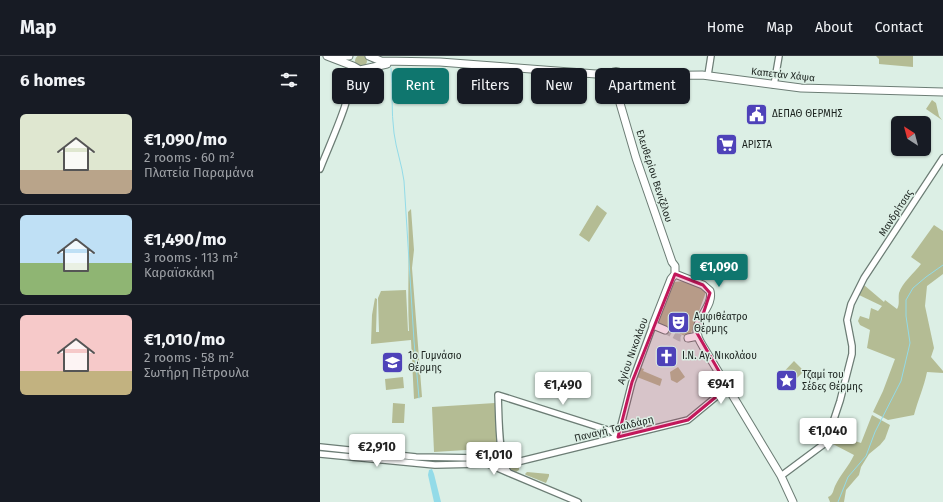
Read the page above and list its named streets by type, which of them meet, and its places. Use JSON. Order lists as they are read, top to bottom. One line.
{"streets":{"main road":["Καπετάν Χάψα","Ελευθερίου Βενιζέλου","Αγίου Νικολάου"],"street":["Μανδρίτσας","Παναγή Τσαλδάρη"]},"crossings":[["Ελευθερίου Βενιζέλου","Αγίου Νικολάου"],["Αγίου Νικολάου","Παναγή Τσαλδάρη"]],"places":{"public building":["ΔΕΠΑΘ ΘΕΡΜΗΣ"],"supermarket":["ΑΡΙΣΤΑ"],"theatre":["Αμφιθέατρο Θέρμης"],"church":["Ι.Ν. Αγ. Νικολάου"],"school or university":["1ο Γυμνάσιο Θέρμης"],"place":["Τζαμί του Σέδες Θέρμης"]},"north":"top left","page":{"header":"Map","nav":["Home","Map","About","Contact"],"heading":"6 homes","chip":["Buy","Rent","Filters","New","Apartment"],"list":[{"name":"€1,090/mo","note":"2 rooms · 60 m² · Πλατεία Παραμάνα"},{"name":"€1,490/mo","note":"3 rooms · 113 m² · Καραϊσκάκη"},{"name":"€1,010/mo","note":"2 rooms · 58 m² · Σωτήρη Πέτρουλα"}],"price":["€1,090","€941","€1,490","€1,040","€2,910","€1,010"]}}
